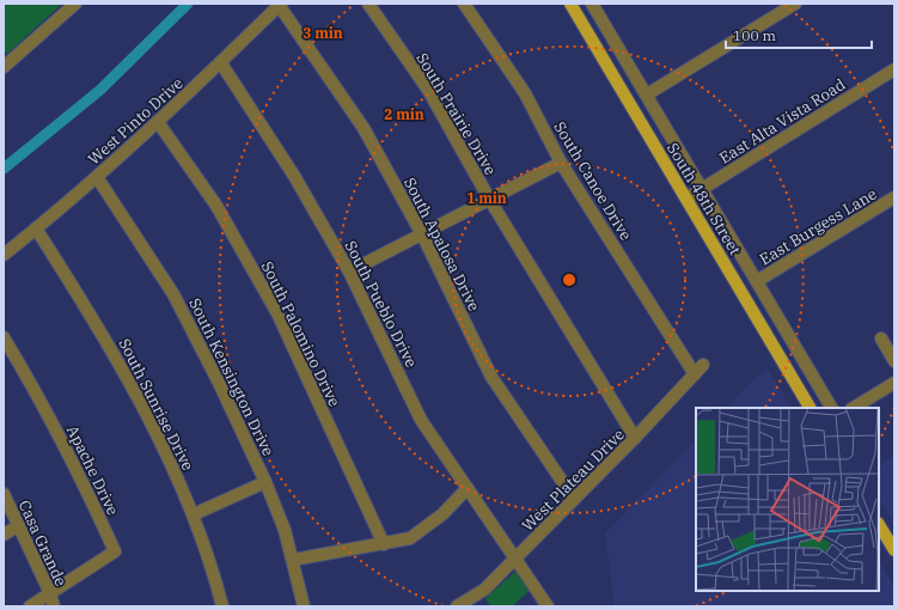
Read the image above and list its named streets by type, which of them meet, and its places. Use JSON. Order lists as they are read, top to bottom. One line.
{"streets":{"main road":["South 48th Street"],"street":["South Prairie Drive","West Pinto Drive","East Alta Vista Road","South Canoe Drive","East Burgess Lane","South Apalosa Drive","South Pueblo Drive","South Palomino Drive","South Kensington Drive","South Sunrise Drive","Apache Drive","West Plateau Drive","Casa Grande"]},"crossings":[["South Prairie Drive","West Plateau Drive"],["West Pinto Drive","South Apalosa Drive"],["West Pinto Drive","South Pueblo Drive"],["West Pinto Drive","South Palomino Drive"],["West Pinto Drive","South Kensington Drive"],["West Pinto Drive","South Sunrise Drive"],["East Alta Vista Road","South 48th Street"],["South Canoe Drive","West Plateau Drive"],["South 48th Street","East Burgess Lane"],["South Apalosa Drive","West Plateau Drive"],["South Pueblo Drive","West Plateau Drive"],["Apache Drive","Casa Grande"]],"scale_bar":"100 m","rings":["3 min","2 min","1 min"]}
